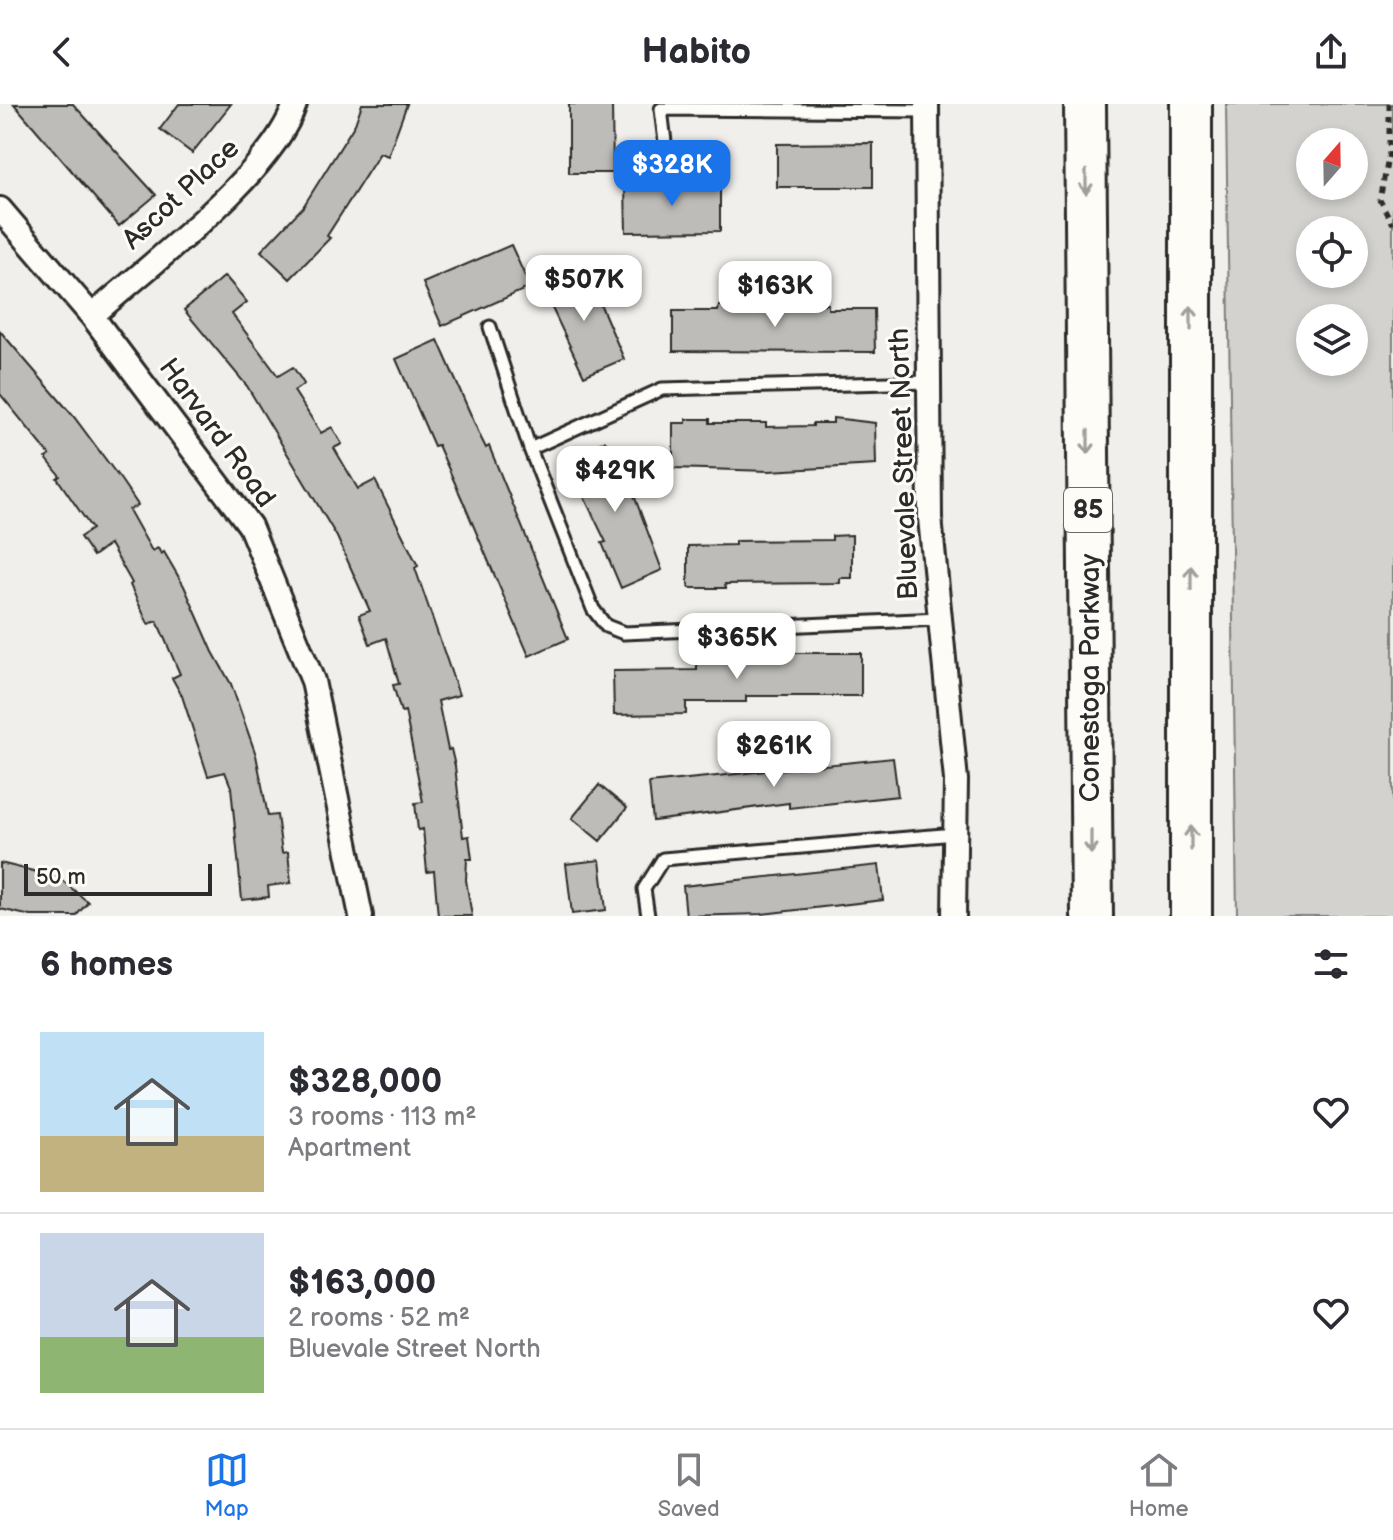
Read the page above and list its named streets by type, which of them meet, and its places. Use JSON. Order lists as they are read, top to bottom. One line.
{"streets":{"highway":["85","Conestoga Parkway"],"street":["Ascot Place","Harvard Road","Bluevale Street North"]},"crossings":[["Ascot Place","Harvard Road"]],"scale_bar":"50 m","north":"top","page":{"header":"Habito","price":["$328K","$507K","$163K","$429K","$365K","$261K"],"scale":"50 m","heading":"6 homes","list":[{"name":"$328,000","note":"3 rooms · 113 m² · Apartment"},{"name":"$163,000","note":"2 rooms · 52 m² · Bluevale Street North"}],"tabs":["Map","Saved","Home"]}}
